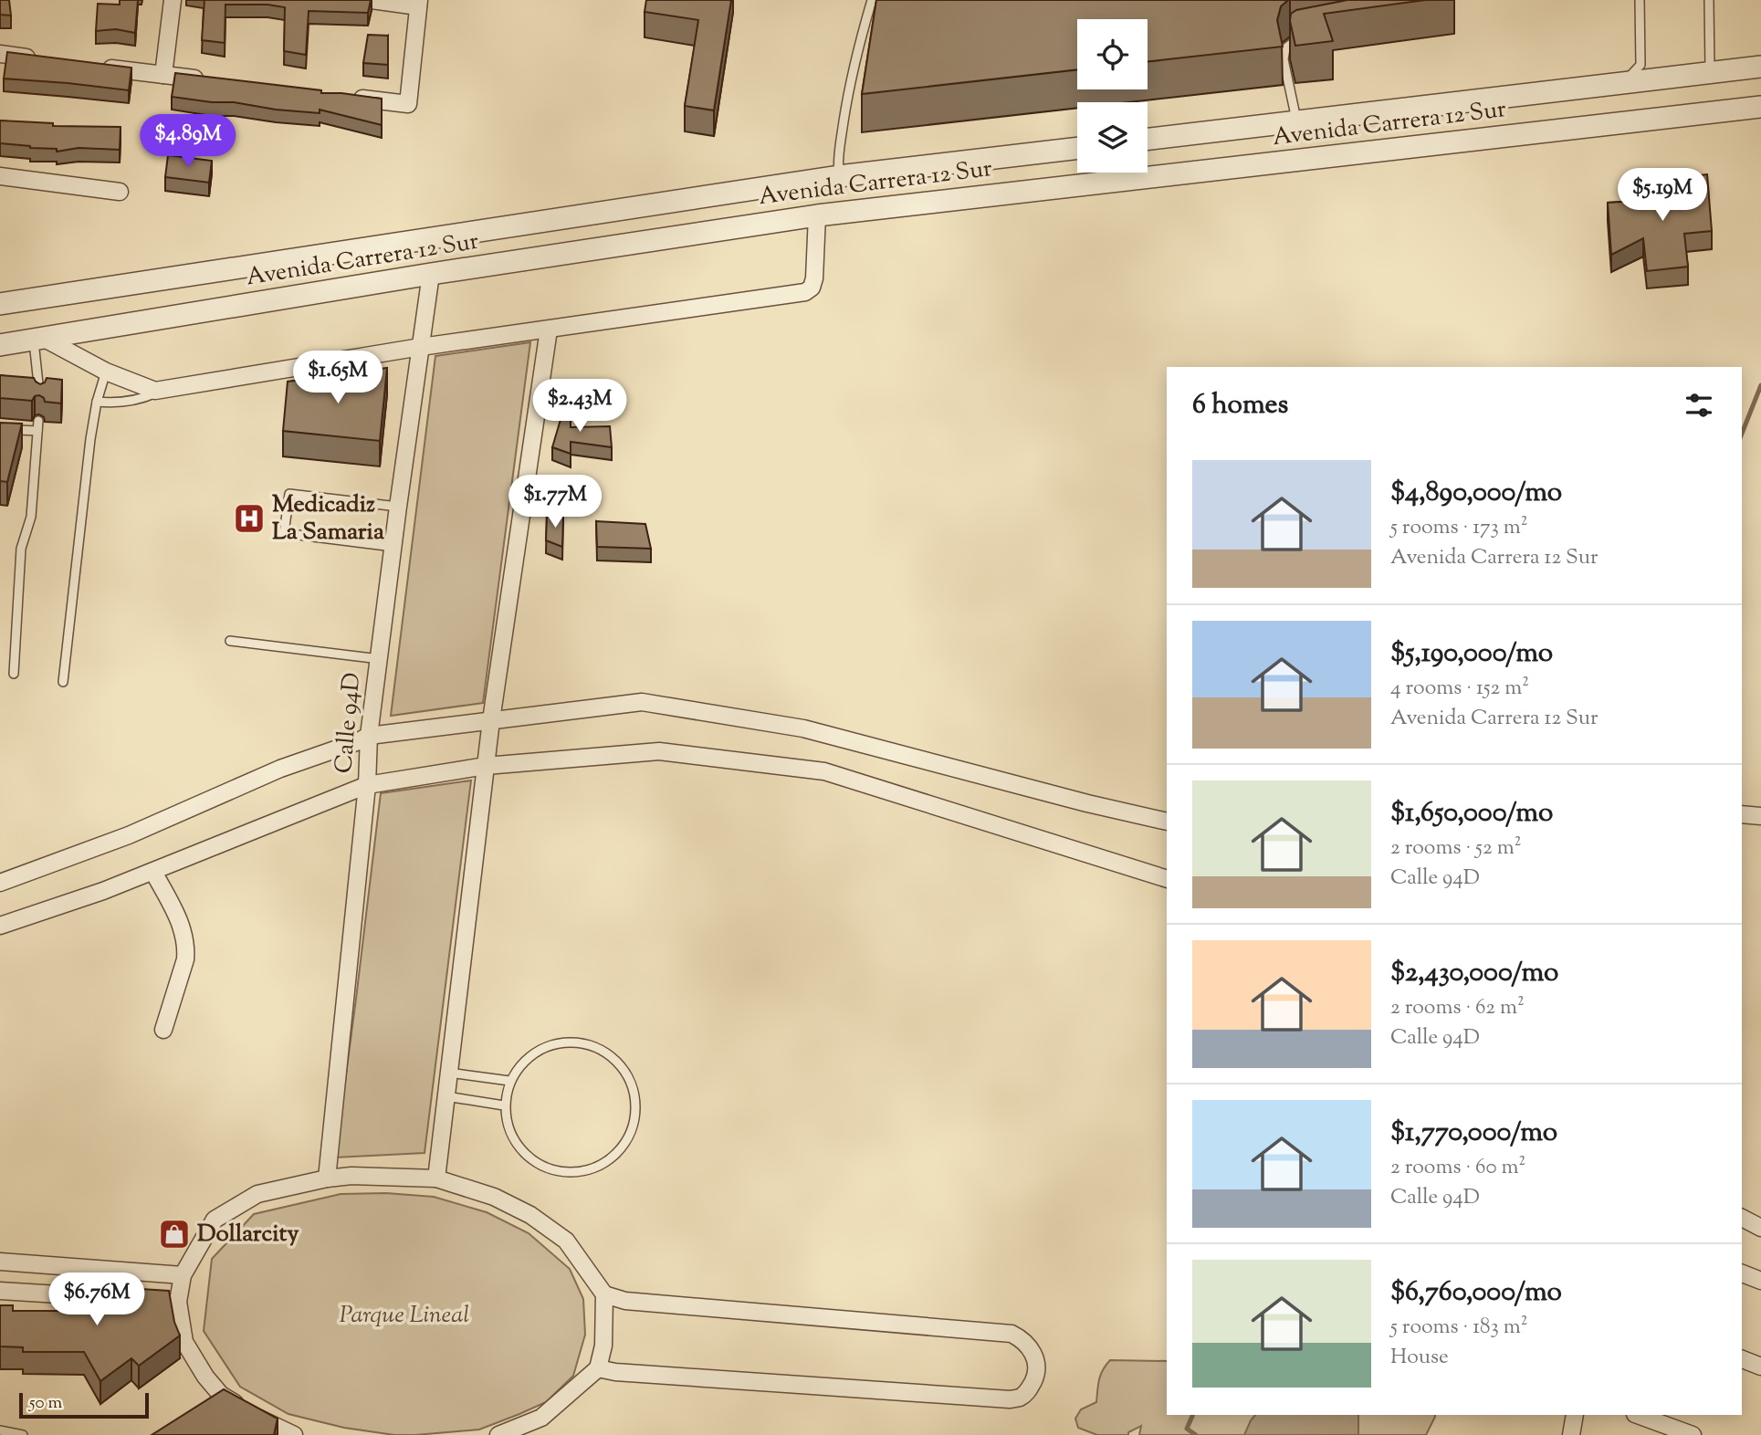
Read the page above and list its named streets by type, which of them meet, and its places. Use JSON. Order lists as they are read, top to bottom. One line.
{"streets":{"street":["Avenida Carrera 12 Sur","Calle 94D"]},"crossings":[["Avenida Carrera 12 Sur","Calle 94D"]],"parks":["Parque Lineal"],"places":{"hospital":["Medicadiz La Samaria"],"shop":["Dollarcity"]},"scale_bar":"50 m","page":{"price":["$4.89M","$5.19M","$1.65M","$2.43M","$1.77M","$6.76M"],"heading":"6 homes","list":[{"name":"$4,890,000/mo","note":"5 rooms · 173 m² · Avenida Carrera 12 Sur"},{"name":"$5,190,000/mo","note":"4 rooms · 152 m² · Avenida Carrera 12 Sur"},{"name":"$1,650,000/mo","note":"2 rooms · 52 m² · Calle 94D"},{"name":"$2,430,000/mo","note":"2 rooms · 62 m² · Calle 94D"},{"name":"$1,770,000/mo","note":"2 rooms · 60 m² · Calle 94D"},{"name":"$6,760,000/mo","note":"5 rooms · 183 m² · House"}],"scale":"50 m"}}
